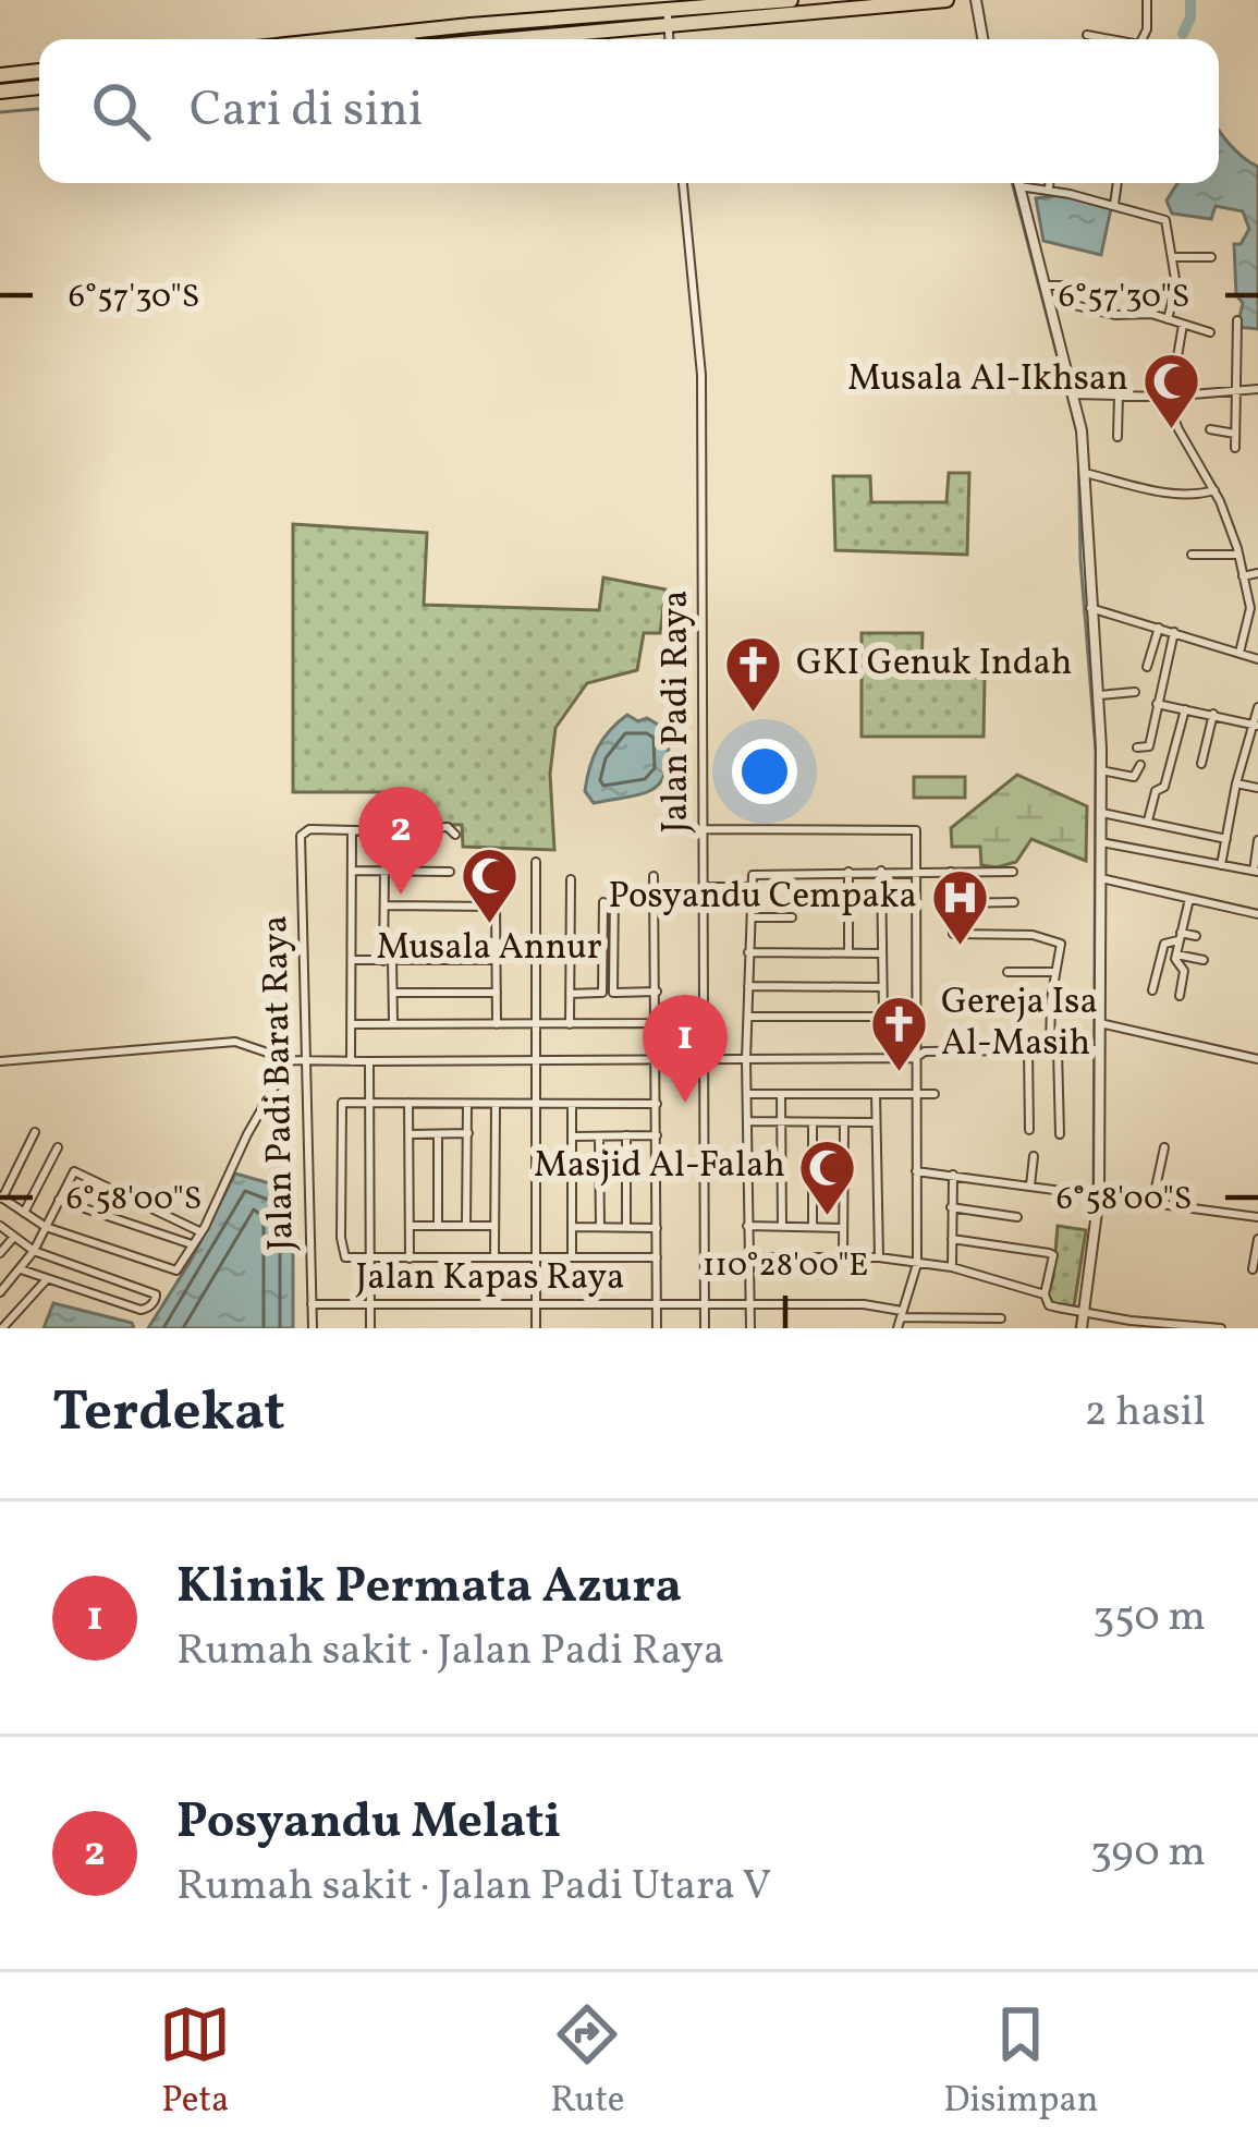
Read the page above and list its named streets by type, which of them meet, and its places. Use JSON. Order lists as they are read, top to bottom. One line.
{"streets":{"street":["Jalan Padi Raya","Jalan Padi Barat Raya","Jalan Kapas Raya"]},"crossings":[["Jalan Padi Raya","Jalan Kapas Raya"],["Jalan Padi Barat Raya","Jalan Kapas Raya"]],"places":{"mosque":["Musala Al-Ikhsan","Musala Annur","Masjid Al-Falah"],"church":["GKI Genuk Indah","Gereja Isa Al-Masih"],"hospital":["Posyandu Cempaka"]},"page":{"search":"Cari di sini","pins":["2","1"],"heading":["Terdekat","2 hasil"],"list":[{"mark":"1","name":"Klinik Permata Azura","note":"Rumah sakit · Jalan Padi Raya","value":"350 m"},{"mark":"2","name":"Posyandu Melati","note":"Rumah sakit · Jalan Padi Utara V","value":"390 m"}],"nav":["Peta","Rute","Disimpan"]},"coordinates":["6°57'30\"S","6°58'00\"S","110°28'00\"E"]}
